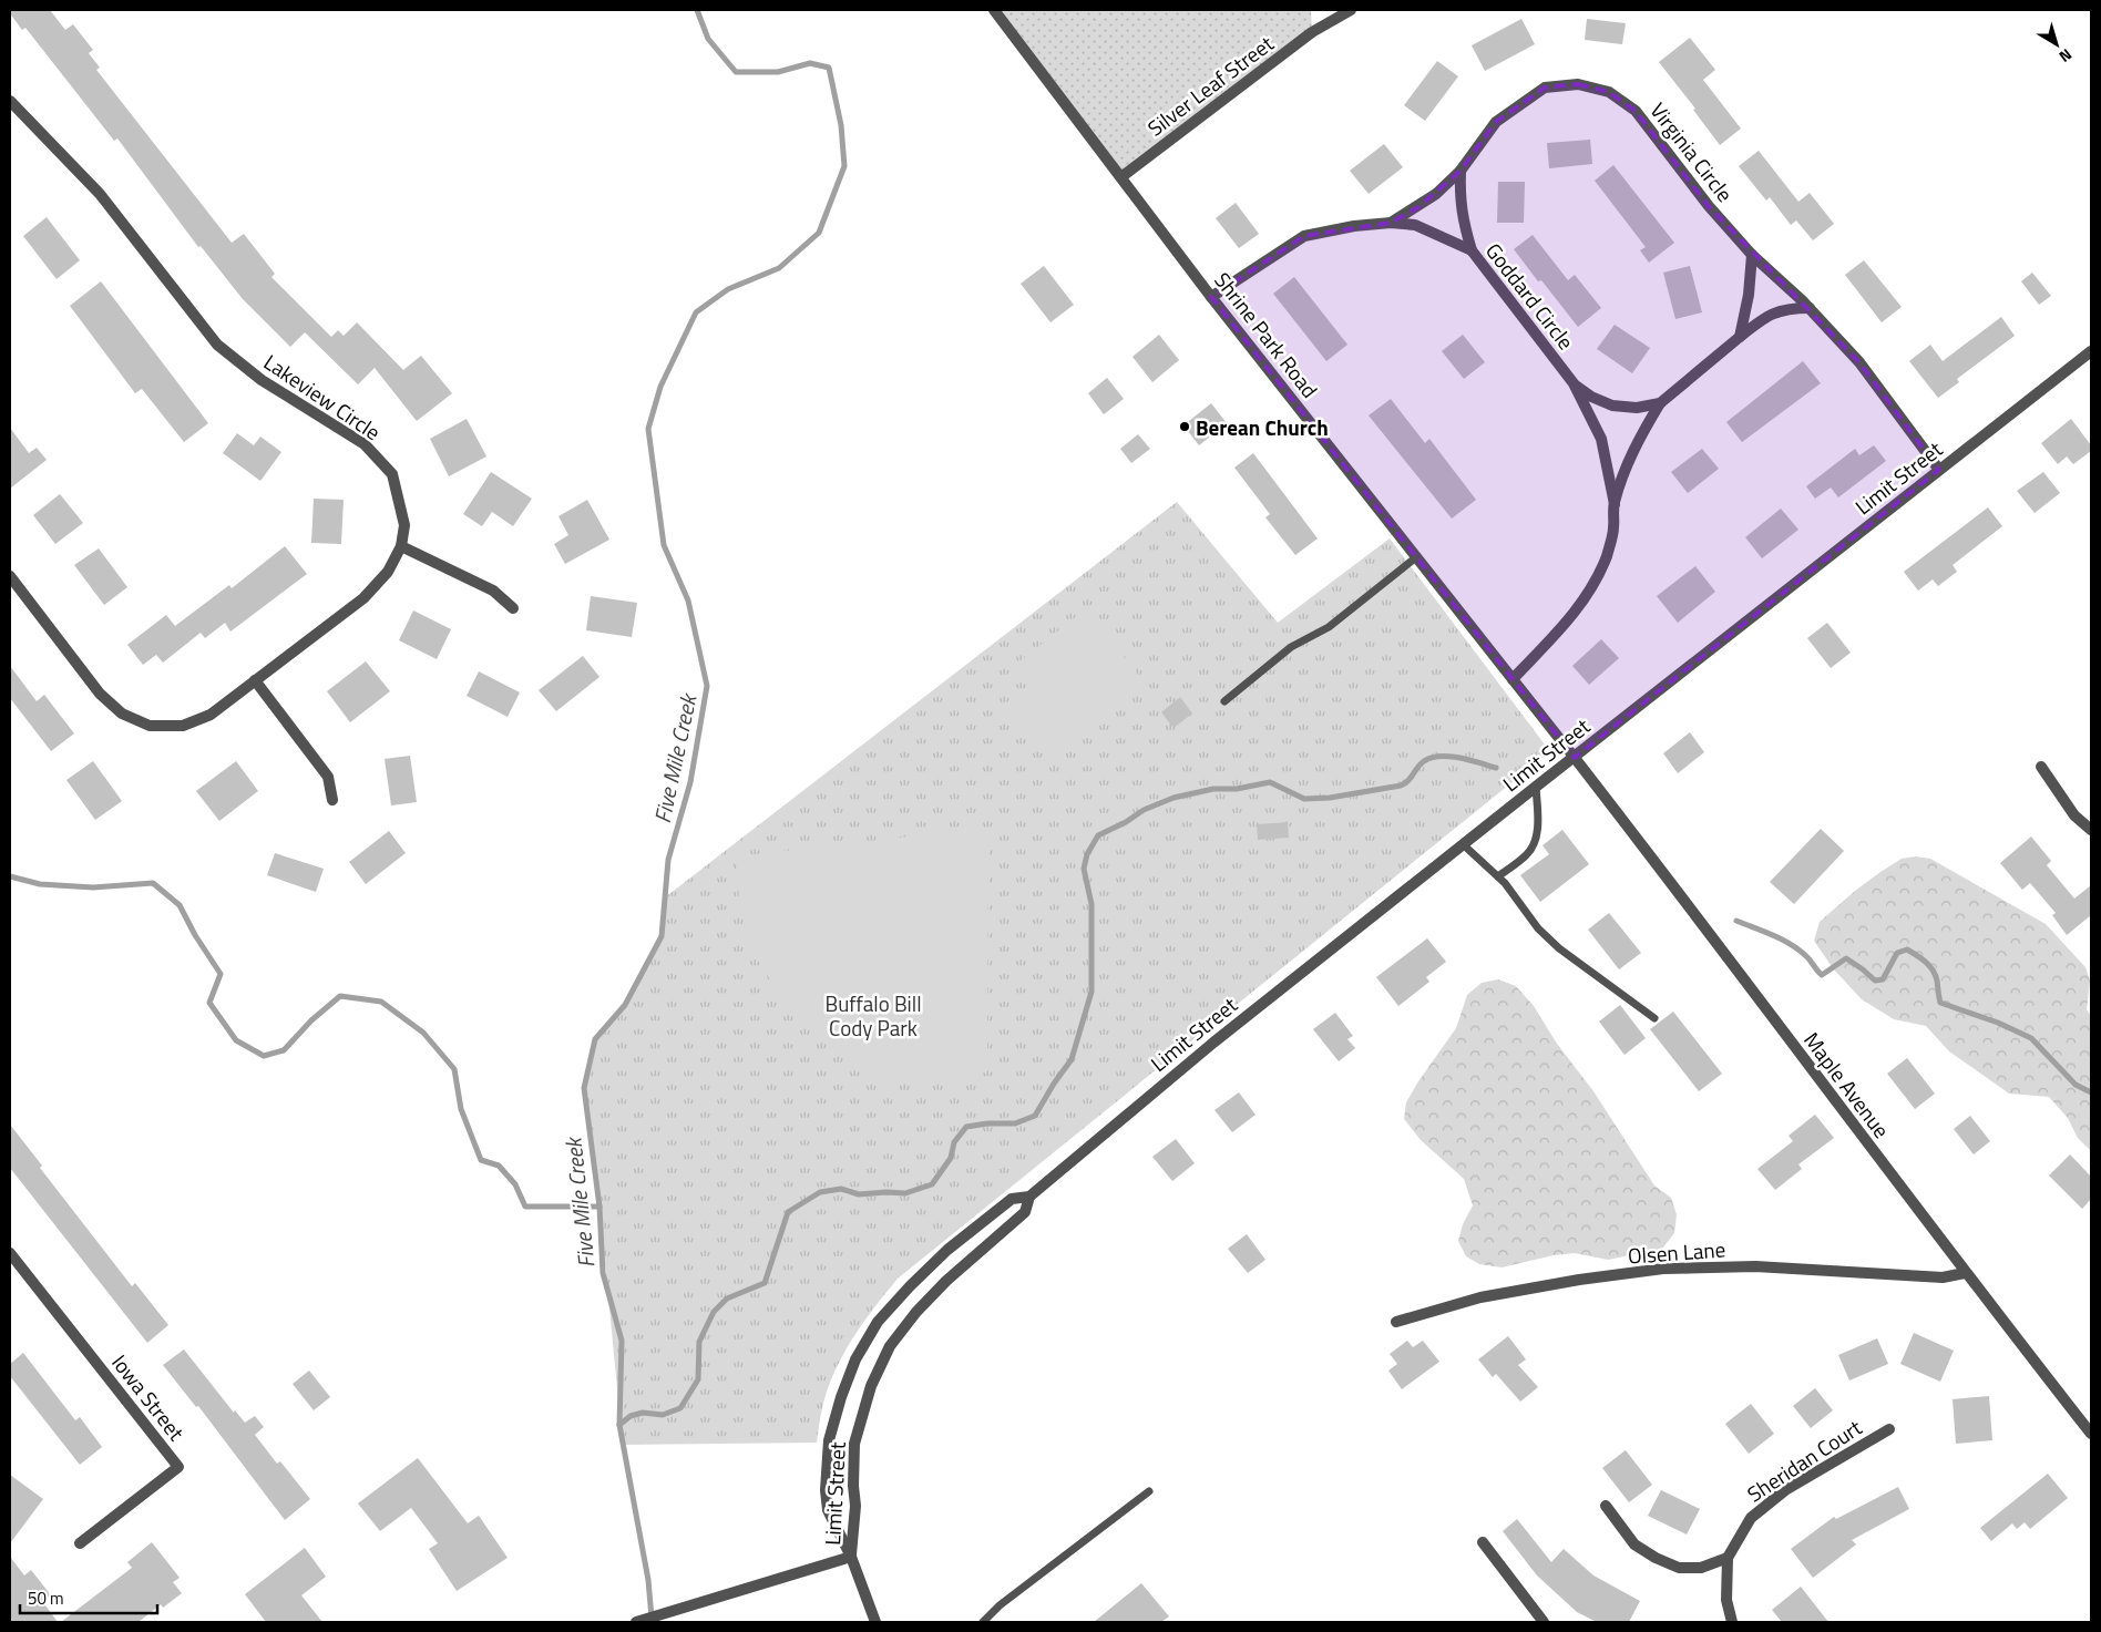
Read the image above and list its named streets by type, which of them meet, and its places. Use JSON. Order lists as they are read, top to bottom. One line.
{"streets":{"street":["Silver Leaf Street","Virginia Circle","Goddard Circle","Shrine Park Road","Lakeview Circle","Limit Street","Maple Avenue","Olsen Lane","Iowa Street","Sheridan Court"]},"crossings":[["Silver Leaf Street","Shrine Park Road"],["Virginia Circle","Goddard Circle"],["Virginia Circle","Limit Street"],["Goddard Circle","Shrine Park Road"],["Shrine Park Road","Limit Street"],["Shrine Park Road","Maple Avenue"],["Limit Street","Maple Avenue"],["Maple Avenue","Olsen Lane"]],"water":["Five Mile Creek"],"parks":["Buffalo Bill Cody Park"],"places":["Berean Church"],"scale_bar":"50 m","north":"bottom right"}
